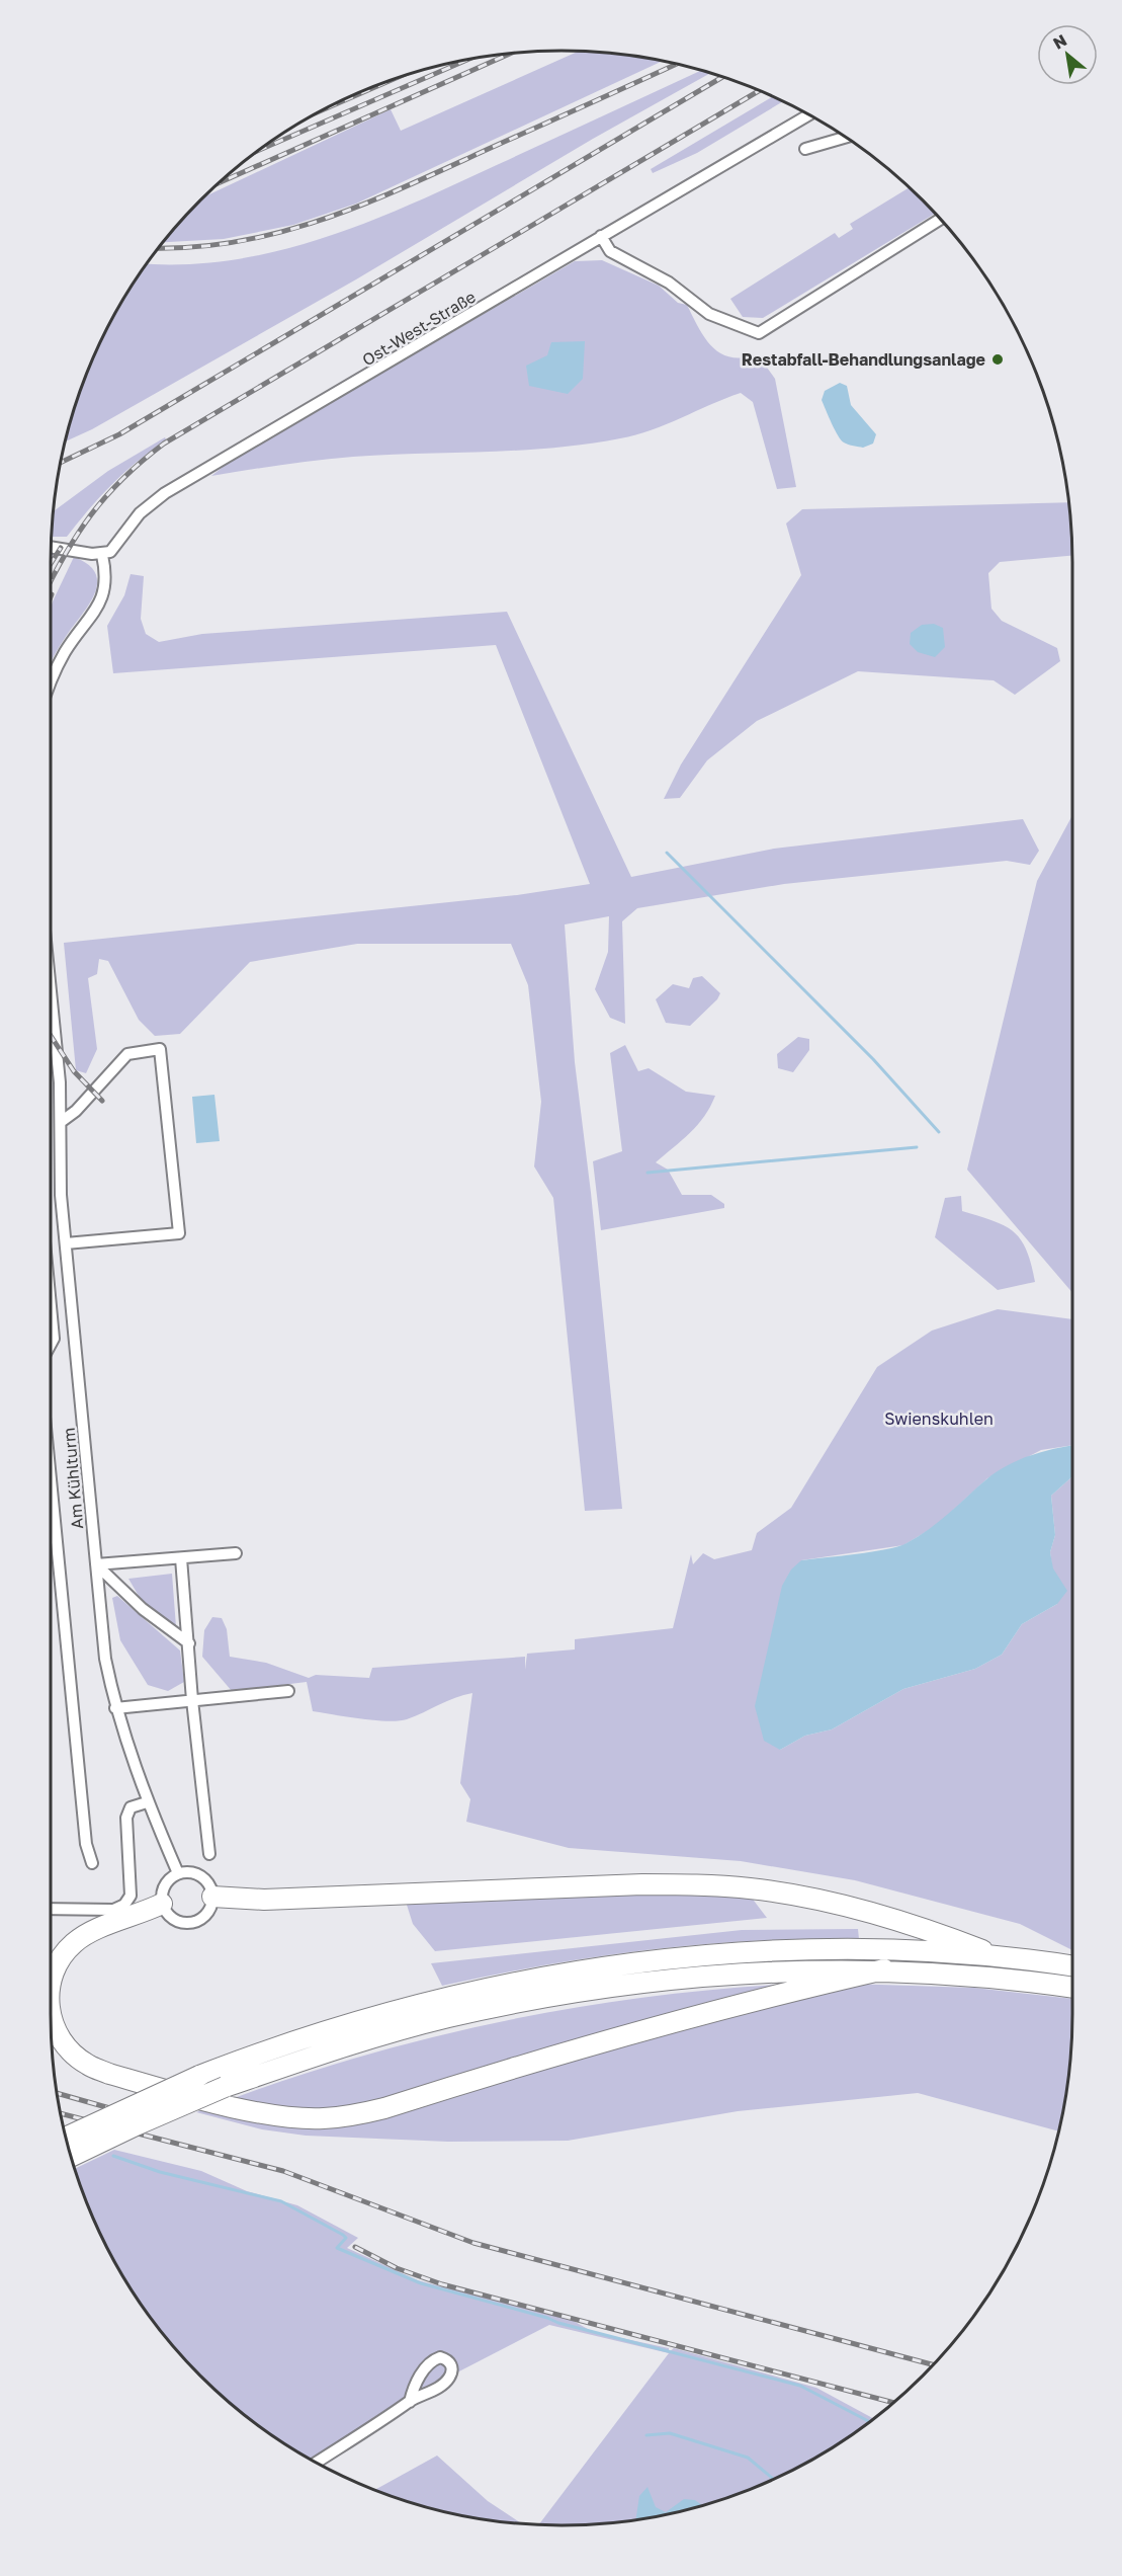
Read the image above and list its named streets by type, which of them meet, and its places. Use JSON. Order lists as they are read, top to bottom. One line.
{"streets":{"street":["Ost-West-Straße","Am Kühlturm"]},"parks":["Swienskuhlen"],"places":["Restabfall-Behandlungsanlage"],"north":"top left"}
